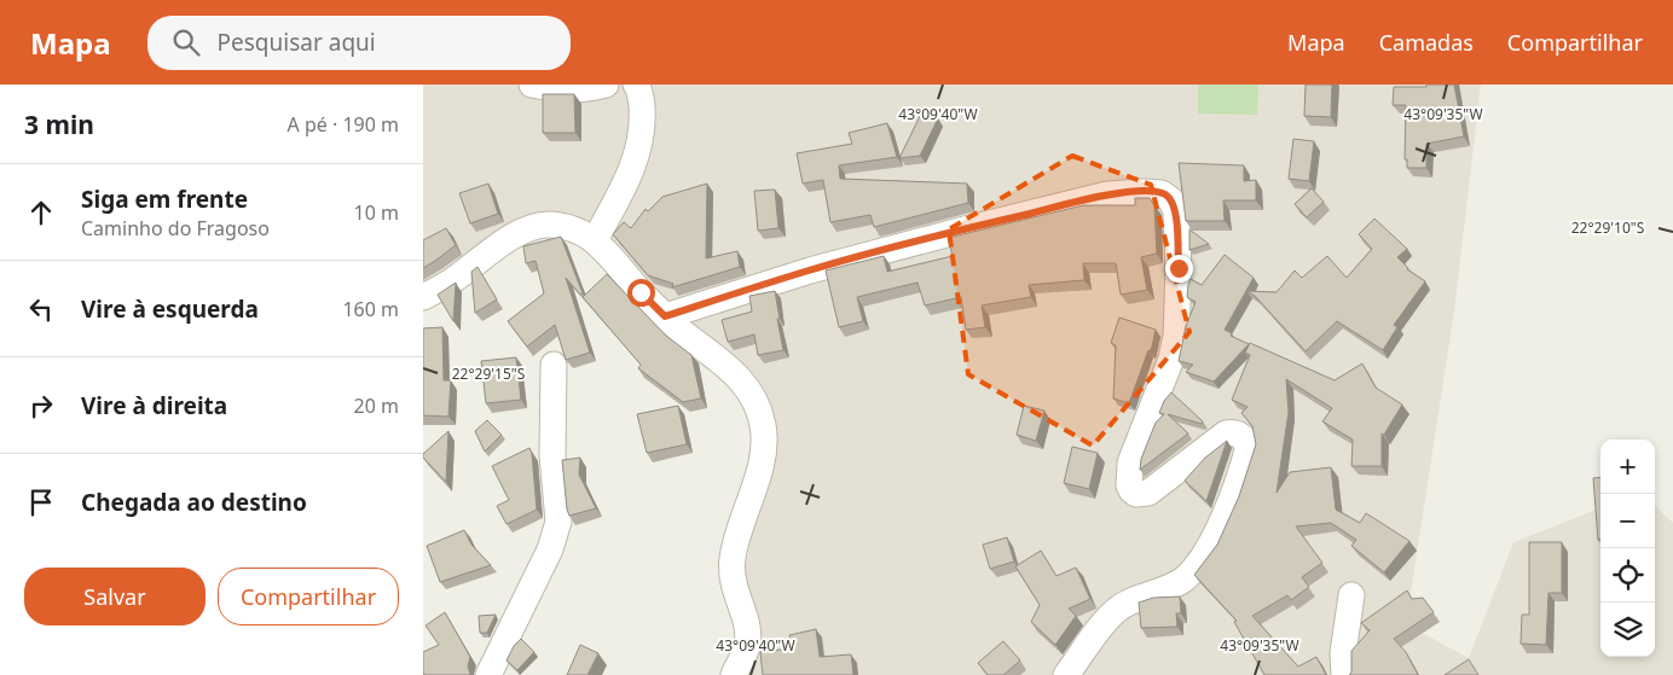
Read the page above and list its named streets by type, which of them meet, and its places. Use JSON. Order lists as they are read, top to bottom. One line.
{"page":{"header":"Mapa","search":"Pesquisar aqui","nav":["Mapa","Camadas","Compartilhar"],"heading":["3 min","A pé · 190 m"],"list":[["Siga em frente","Caminho do Fragoso","10 m"],["Vire à esquerda","160 m"],["Vire à direita","20 m"],"Chegada ao destino"],"map_buttons":["+","−"],"buttons":["Salvar","Compartilhar"]},"coordinates":["43°09'40\"W","43°09'35\"W","22°29'10\"S","22°29'15\"S"]}
